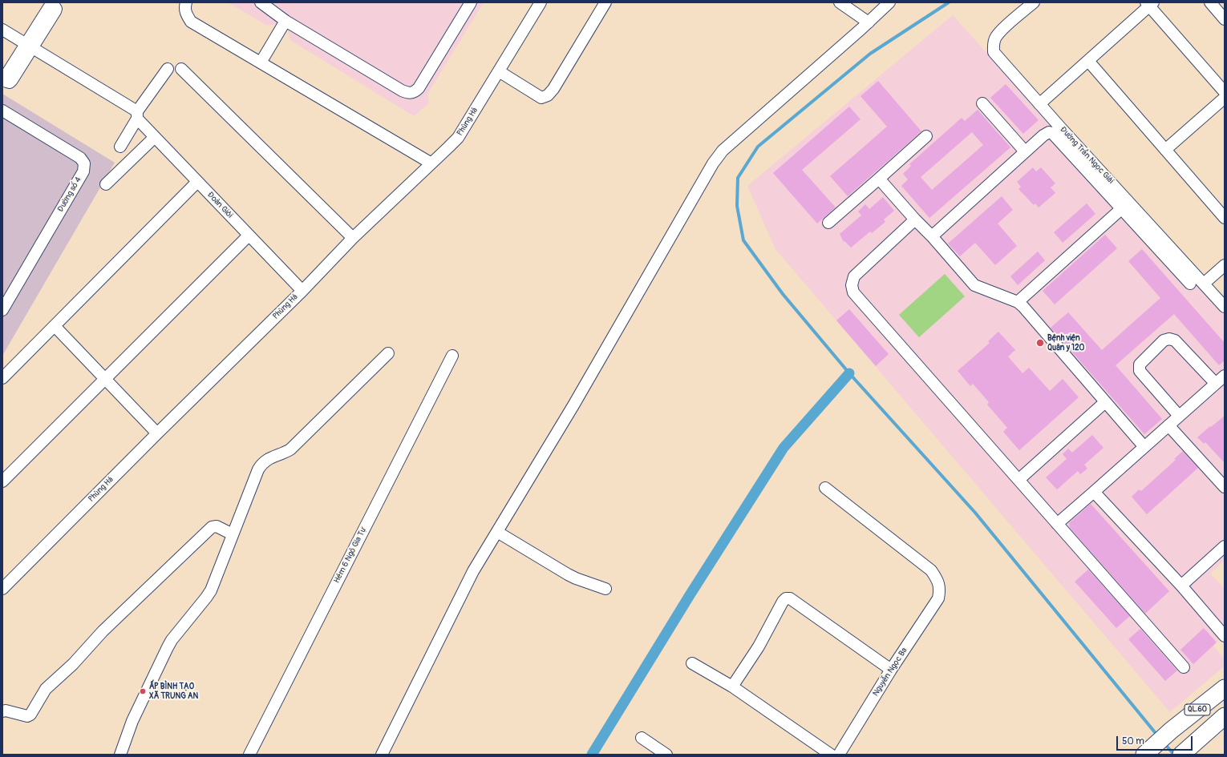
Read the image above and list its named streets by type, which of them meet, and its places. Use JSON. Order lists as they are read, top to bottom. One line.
{"streets":{"highway":["QL.60"],"street":["Phùng Há","Đường Trần Ngọc Giải","Đường số 4","Đoàn Giỏi","Hẻm 6 Ngô Gia Tự","Nguyễn Ngọc Ba"]},"crossings":[["Phùng Há","Đoàn Giỏi"]],"places":["Bệnh viện Quân y 120","ẤP BÌNH TẠO XÃ TRUNG AN"],"scale_bar":"50 m"}
